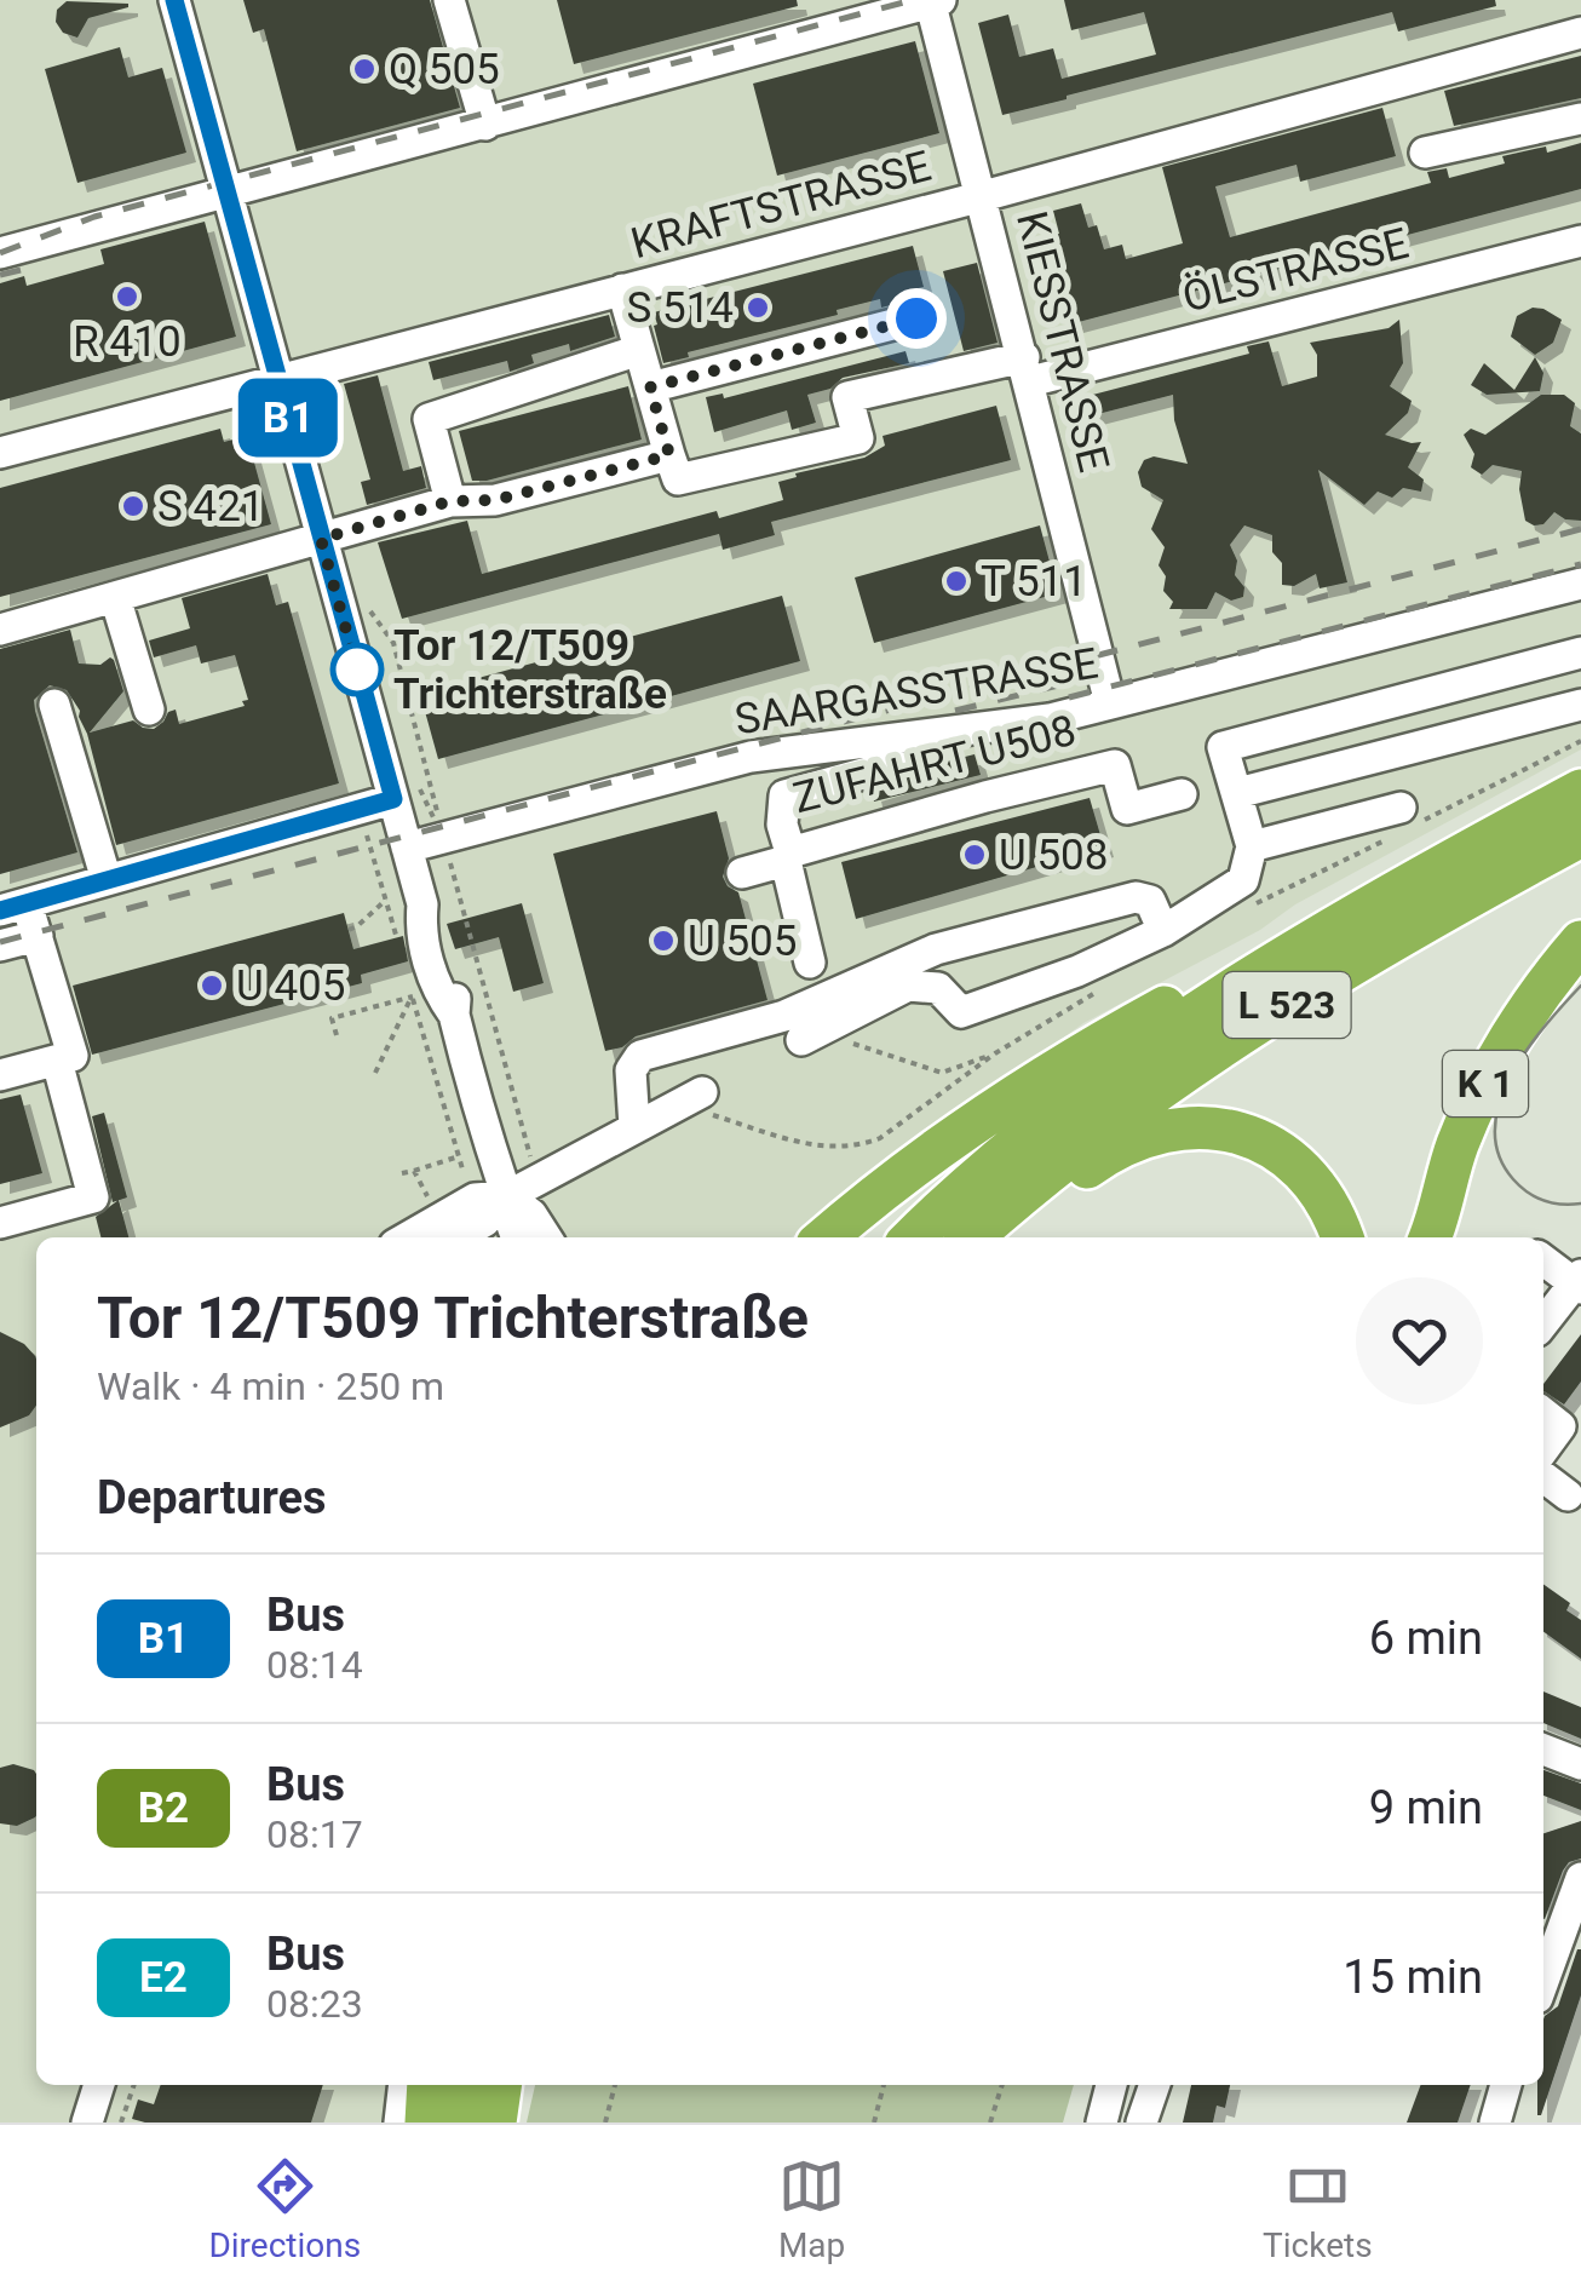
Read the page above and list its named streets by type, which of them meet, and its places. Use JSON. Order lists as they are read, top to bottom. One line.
{"streets":{"highway":["L 523","K 1"],"street":["KRAFTSTRASSE","ÖLSTRASSE","KIESSTRASSE","SAARGASSTRASSE","ZUFAHRT U508"]},"crossings":[["KRAFTSTRASSE","KIESSTRASSE"],["ÖLSTRASSE","KIESSTRASSE"],["KIESSTRASSE","SAARGASSTRASSE"],["SAARGASSTRASSE","ZUFAHRT U508"]],"places":["Q 505","R 410","S 514","S 421","T 511","Tor 12/T509 Trichterstraße","U 508","U 505","U 405"],"lines":["bus line B1"],"page":{"on_map":"B1","heading":[["Tor 12/T509 Trichterstraße","Walk · 4 min · 250 m"],"Departures"],"list":[{"mark":"B1","name":"Bus","note":"08:14","value":"6 min"},{"mark":"B2","name":"Bus","note":"08:17","value":"9 min"},{"mark":"E2","name":"Bus","note":"08:23","value":"15 min"}],"tabs":["Directions","Map","Tickets"]}}
